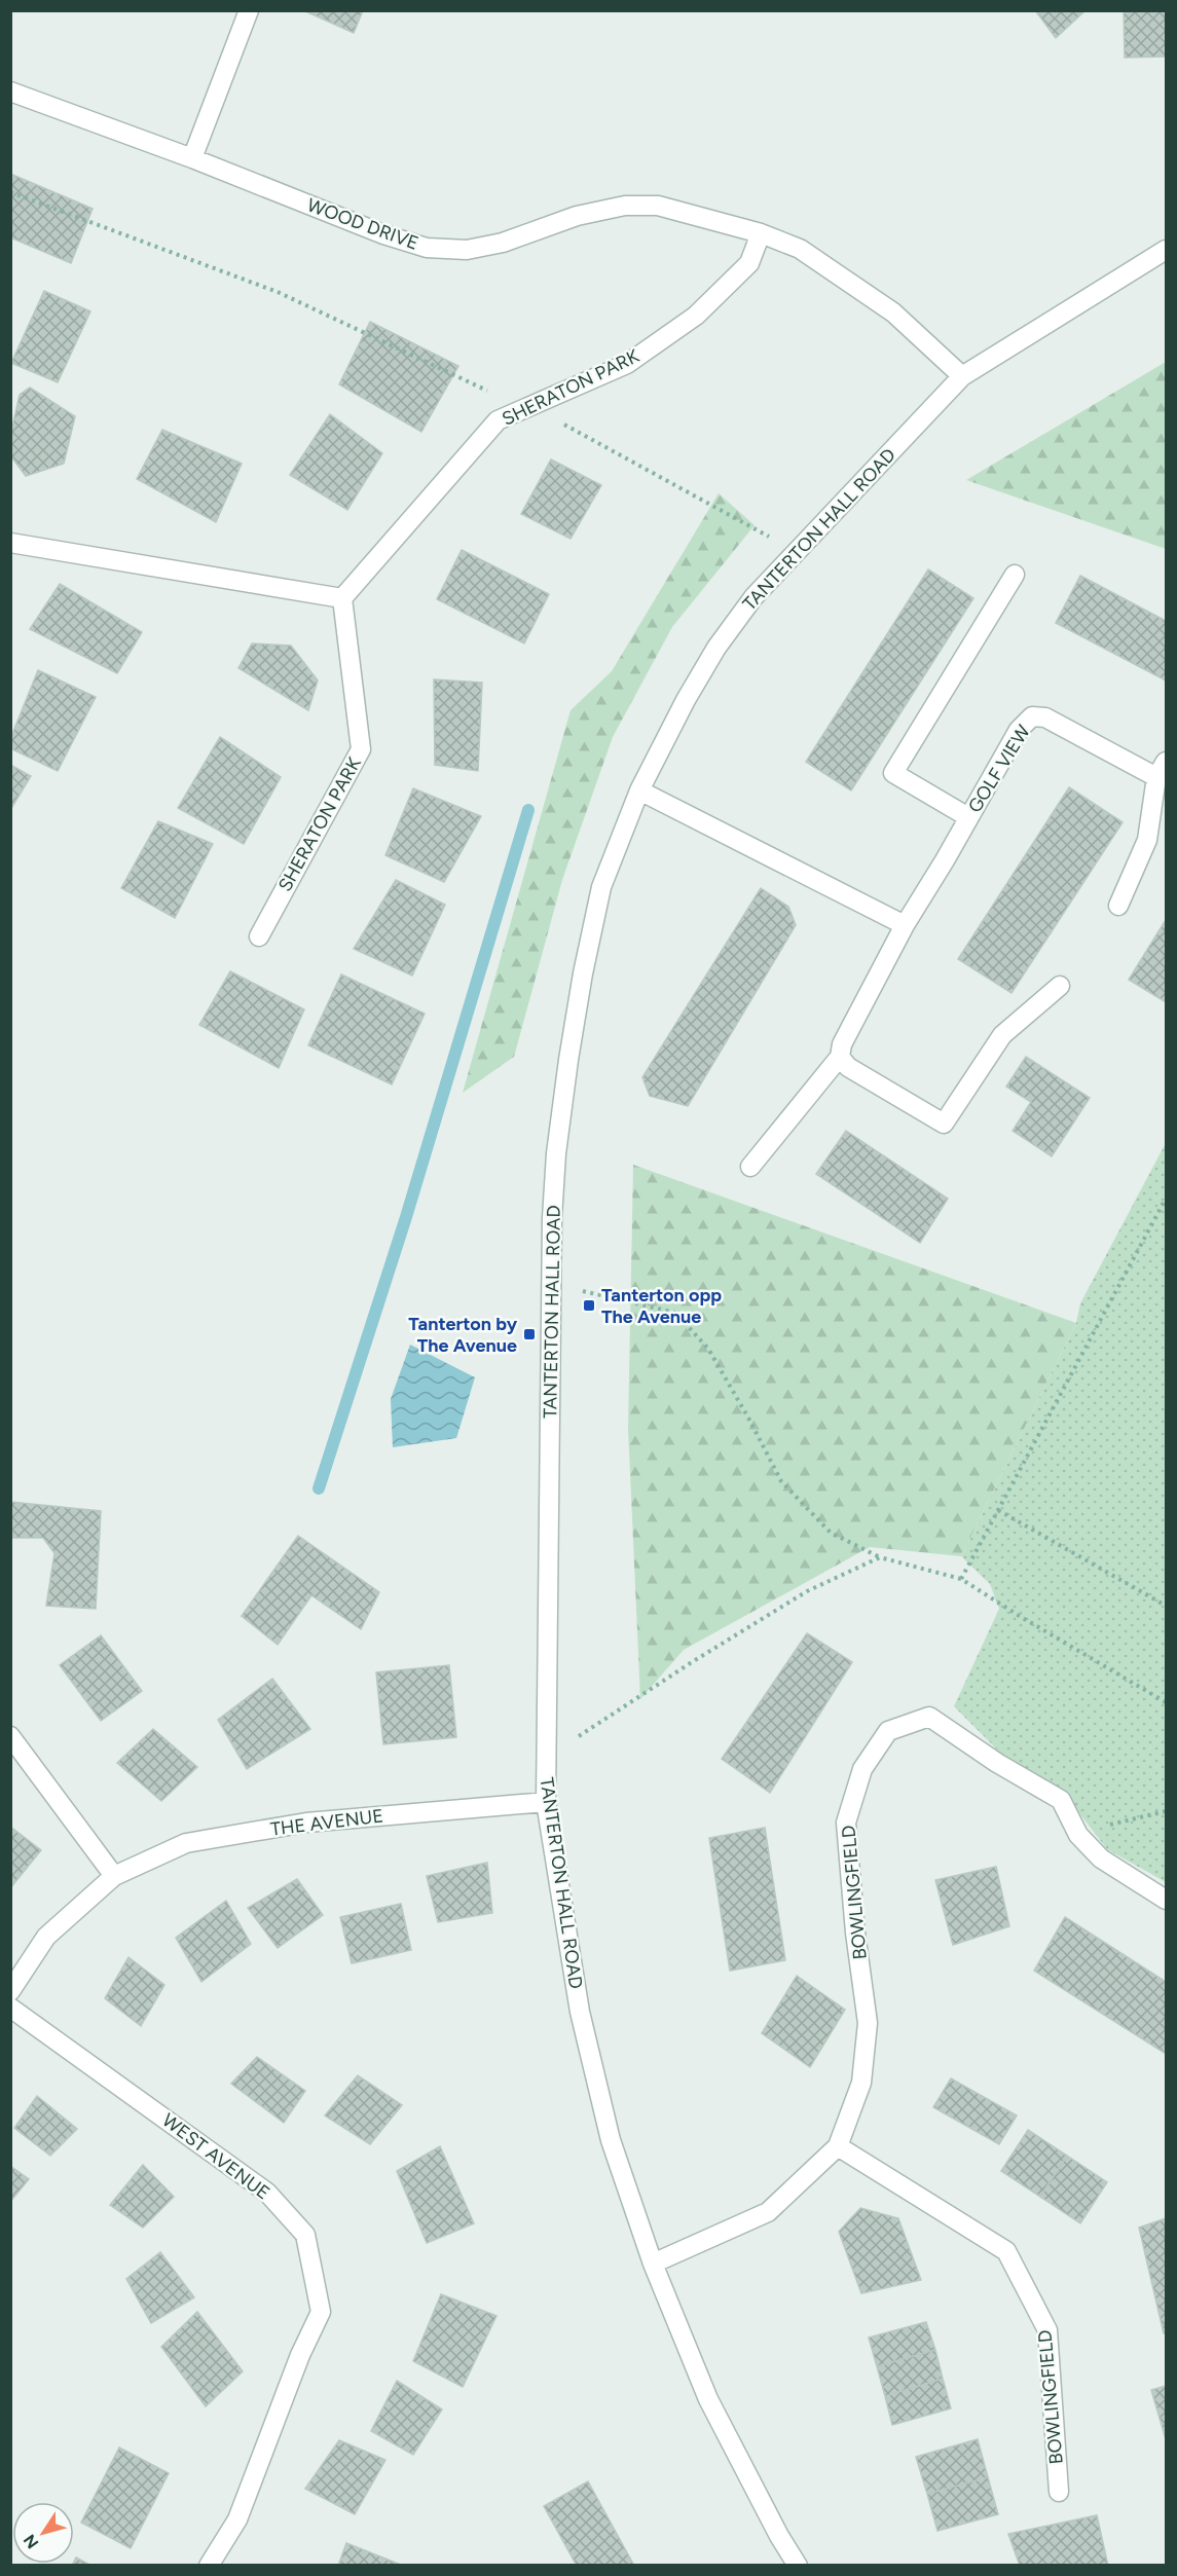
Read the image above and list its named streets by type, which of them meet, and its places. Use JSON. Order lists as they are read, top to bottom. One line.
{"streets":{"street":["WOOD DRIVE","SHERATON PARK","TANTERTON HALL ROAD","GOLF VIEW","THE AVENUE","BOWLINGFIELD","WEST AVENUE"]},"crossings":[["WOOD DRIVE","SHERATON PARK"],["TANTERTON HALL ROAD","THE AVENUE"],["TANTERTON HALL ROAD","BOWLINGFIELD"]],"places":{"transit":["Tanterton opp The Avenue","Tanterton by The Avenue"]},"north":"bottom left"}
